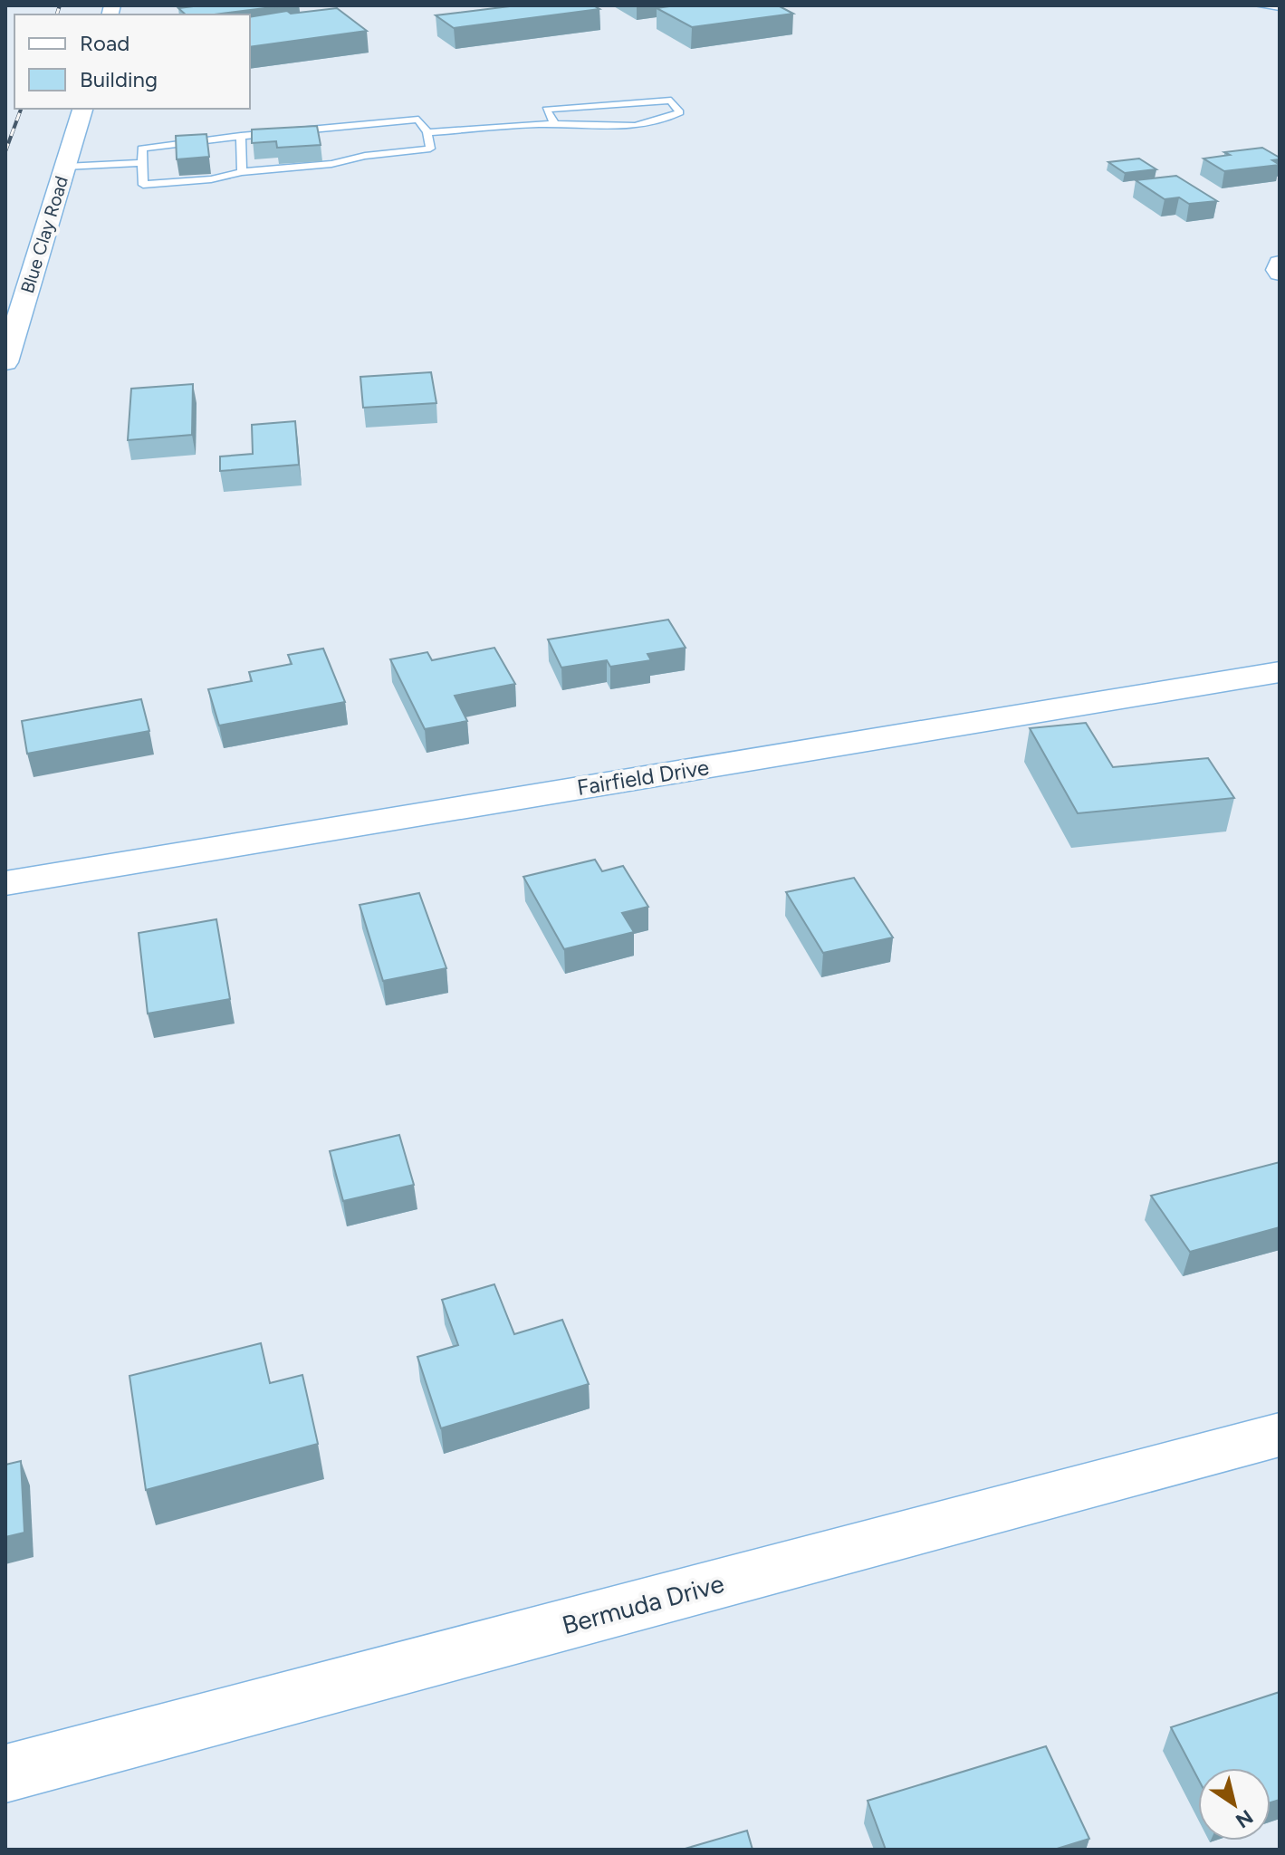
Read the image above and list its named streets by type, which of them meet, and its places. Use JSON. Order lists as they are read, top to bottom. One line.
{"streets":{"street":["Blue Clay Road","Fairfield Drive","Bermuda Drive"]},"legend":["Road","Building"],"north":"bottom right"}
